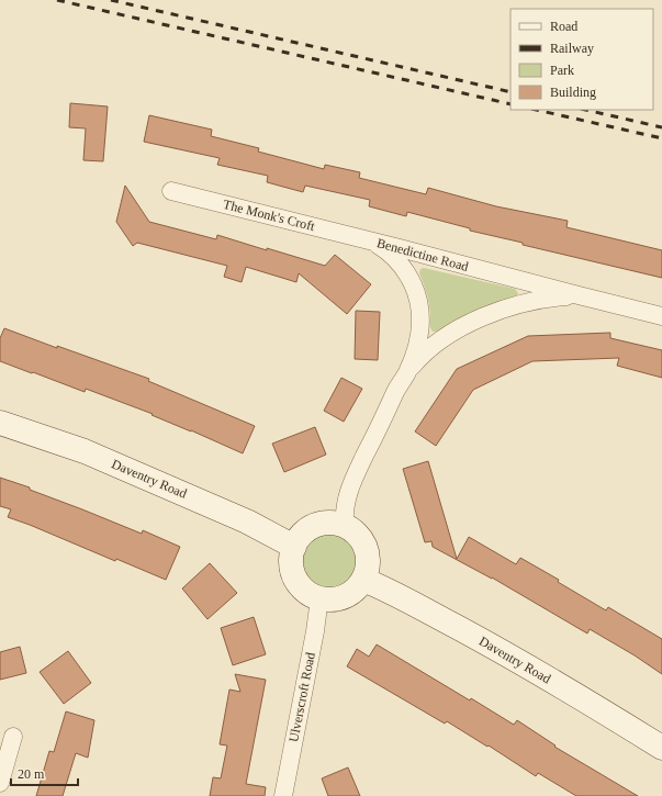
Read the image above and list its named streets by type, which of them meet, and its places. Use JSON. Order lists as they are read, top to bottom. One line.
{"streets":{"street":["The Monk's Croft","Benedictine Road","Daventry Road","Ulverscroft Road"]},"crossings":[["The Monk's Croft","Benedictine Road"],["Benedictine Road","Daventry Road"],["Benedictine Road","Ulverscroft Road"],["Daventry Road","Ulverscroft Road"]],"legend":["Road","Railway","Park","Building"],"scale_bar":"20 m"}
